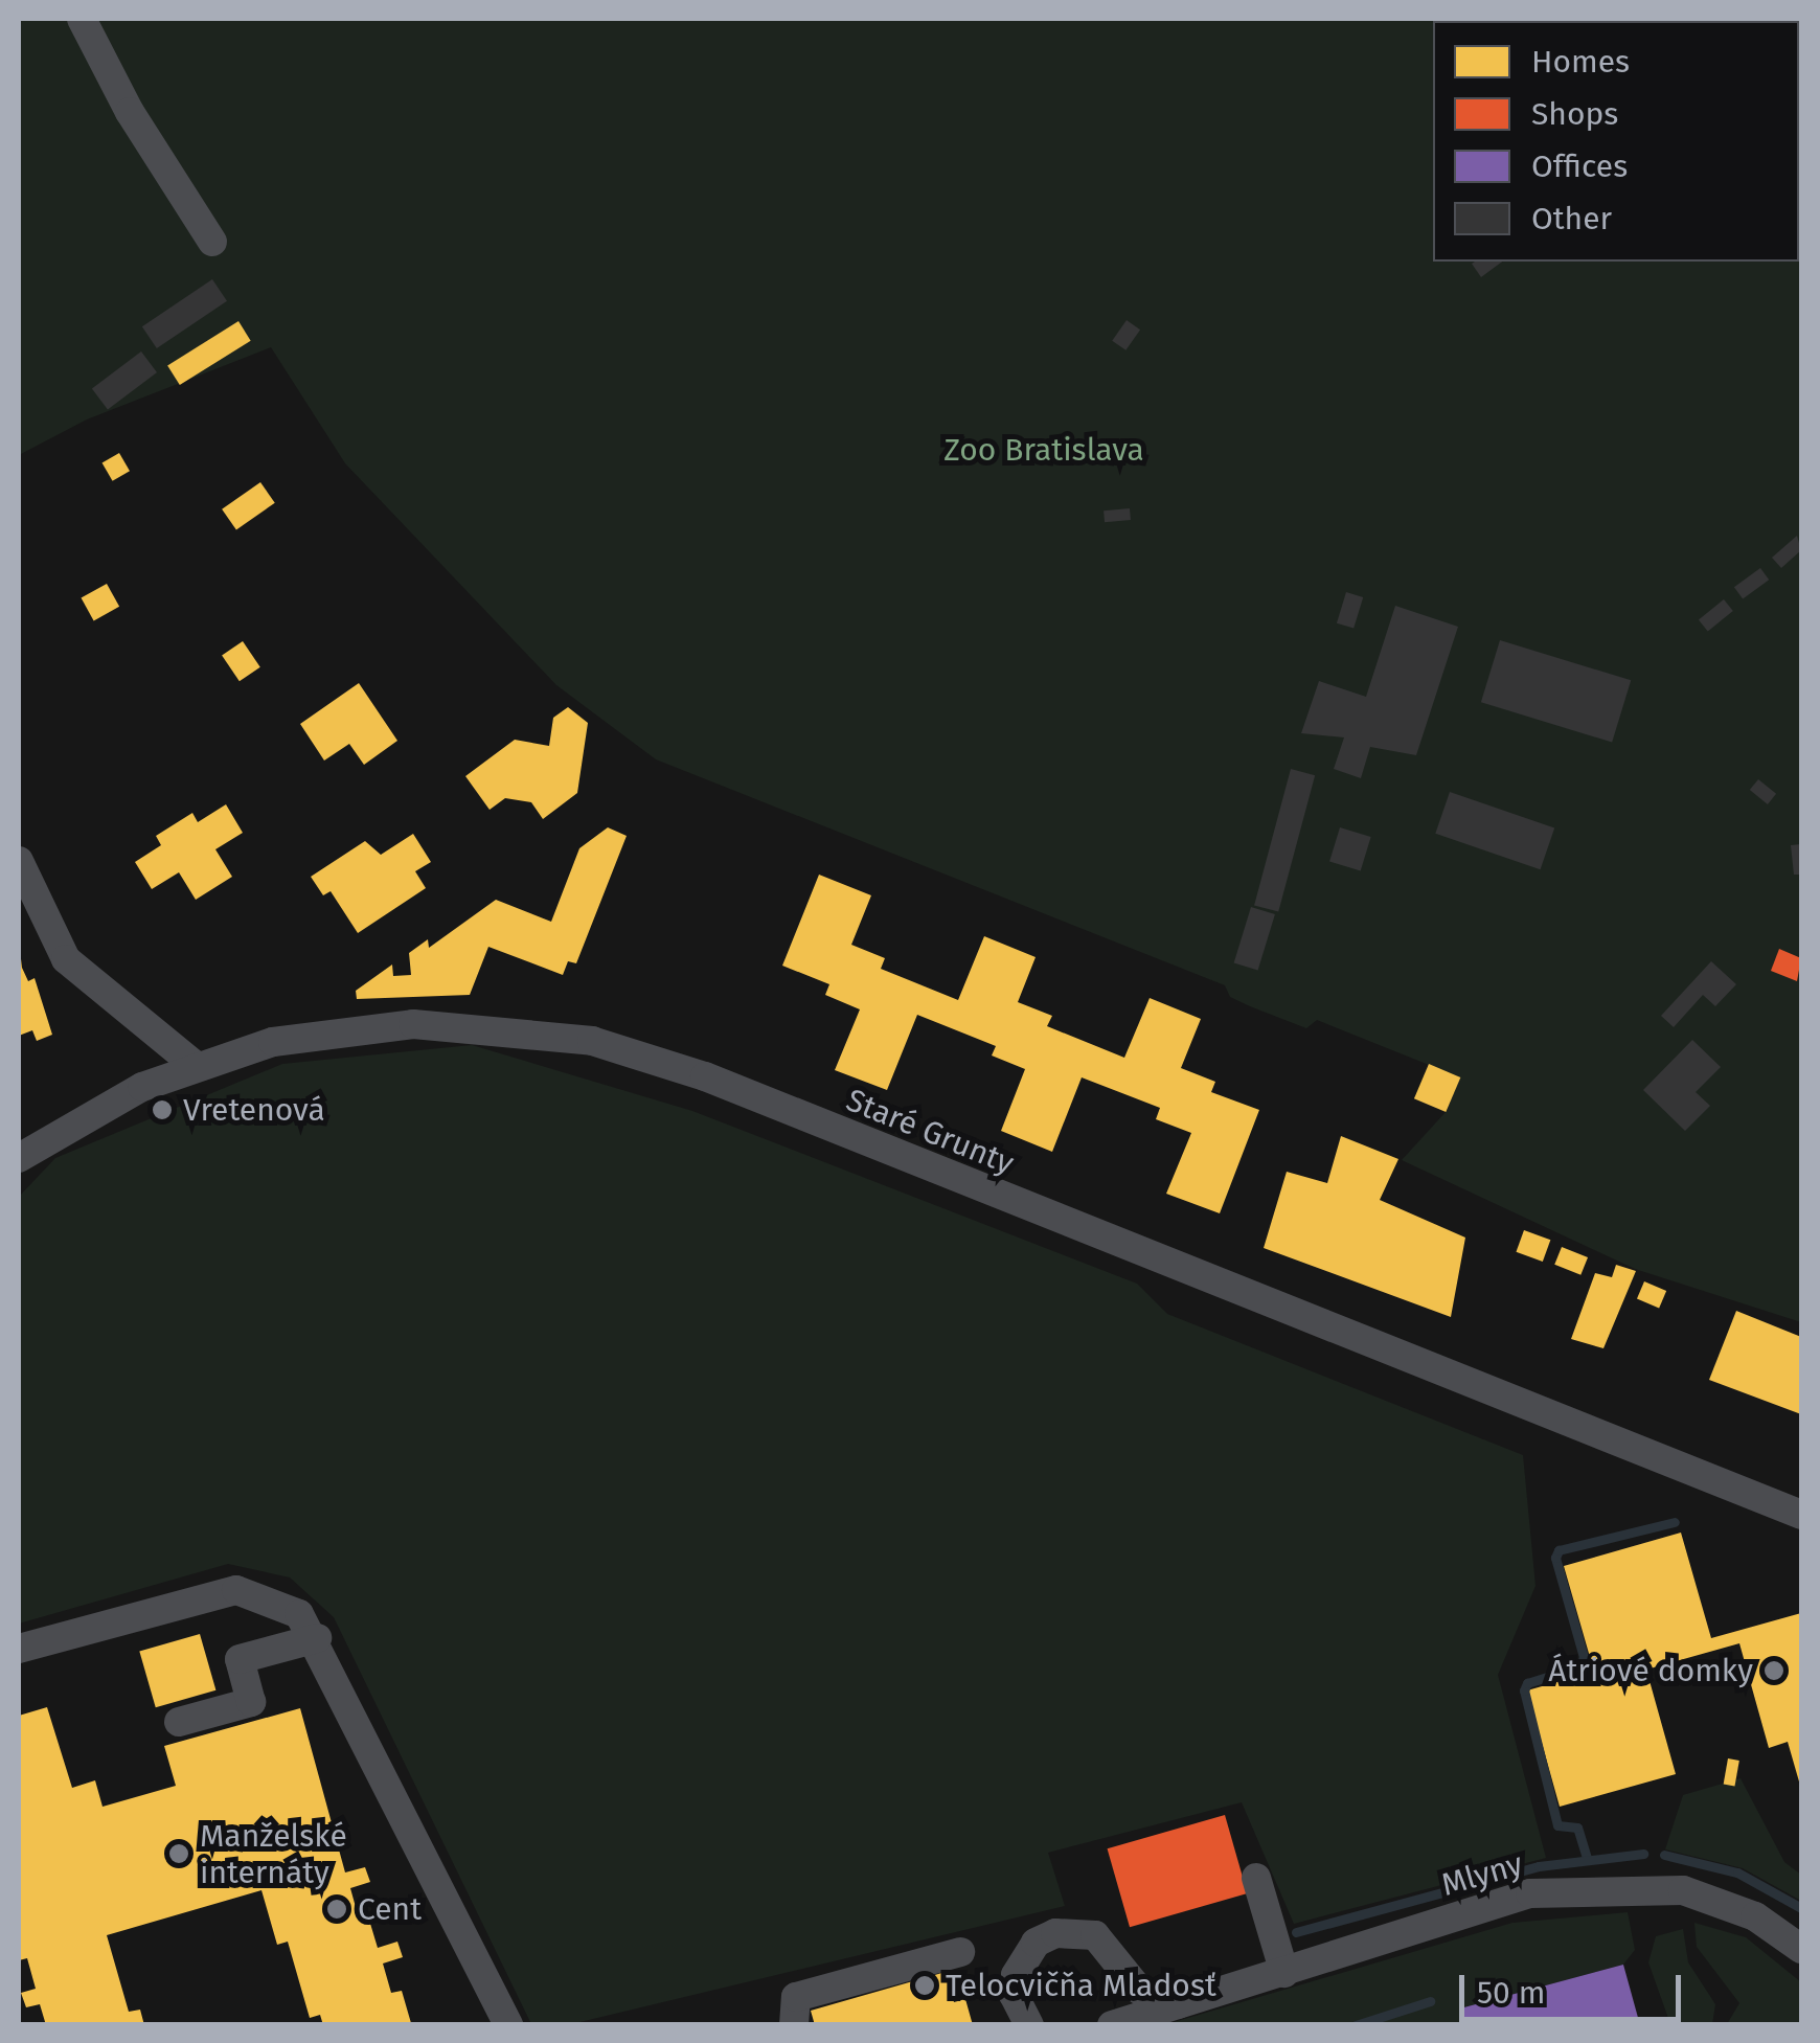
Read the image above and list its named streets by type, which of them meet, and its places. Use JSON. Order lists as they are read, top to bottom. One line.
{"streets":{"street":["Staré Grunty","Mlyny"]},"parks":["Zoo Bratislava"],"places":["Vretenová","Átriové domky","Manželské internáty","Cent","Telocvičňa Mladosť"],"legend":["Homes","Shops","Offices","Other"],"scale_bar":"50 m"}
